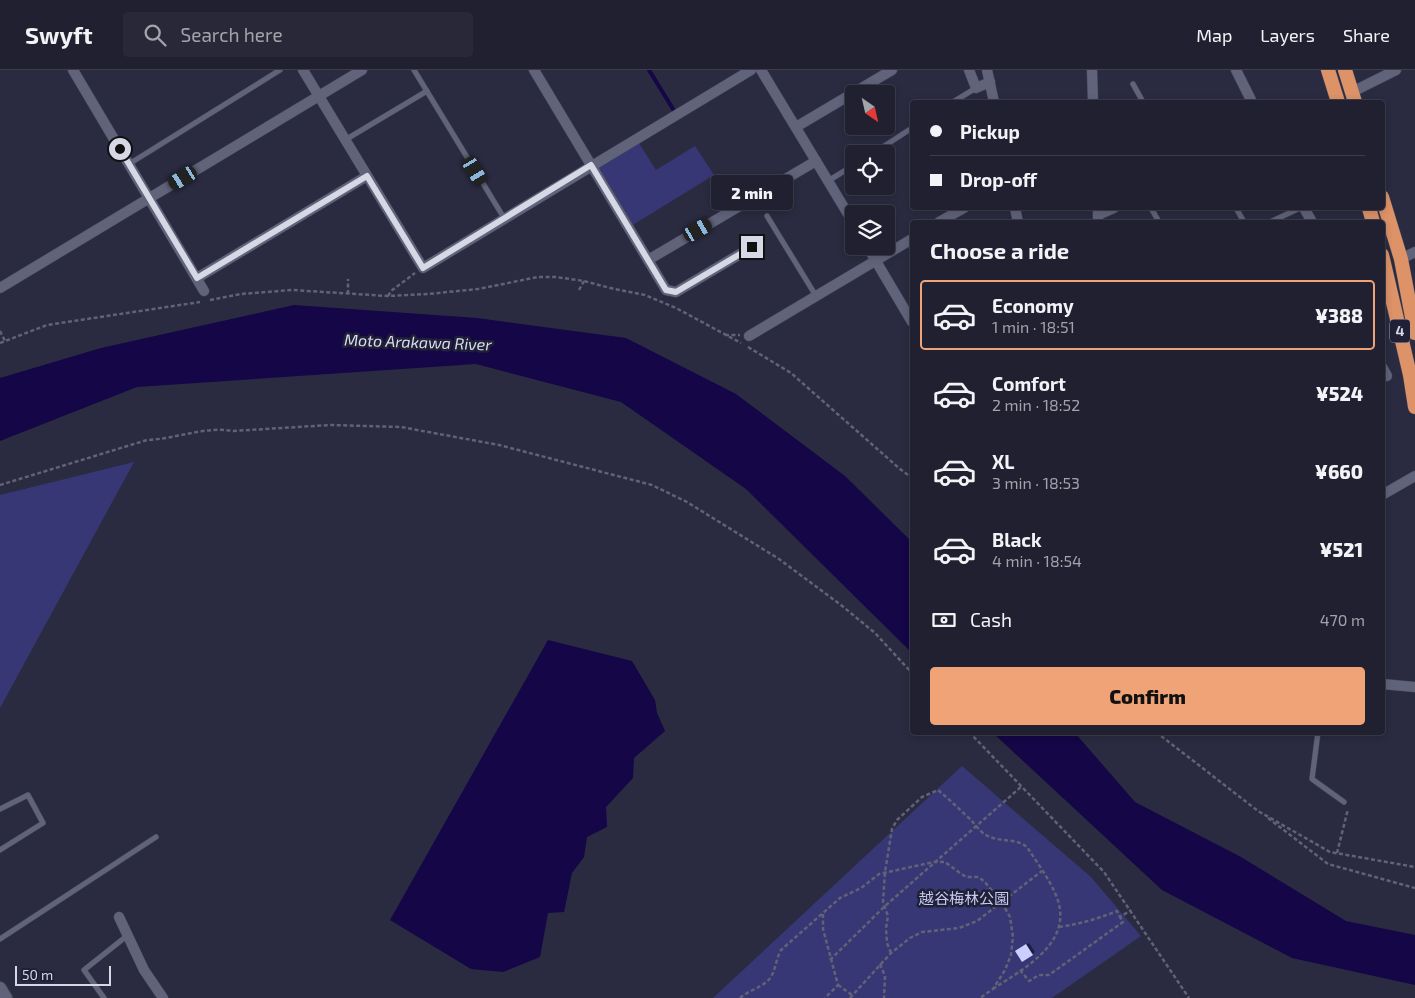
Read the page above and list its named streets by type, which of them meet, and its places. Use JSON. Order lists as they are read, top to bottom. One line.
{"streets":{"highway":["4"]},"water":["Moto Arakawa River"],"parks":["越谷梅林公園"],"scale_bar":"50 m","north":"bottom right","page":{"header":"Swyft","search":"Search here","nav":["Map","Layers","Share"],"banner":["Pickup","Drop-off"],"bubble":"2 min","heading":"Choose a ride","list":[{"name":"Economy","note":"1 min · 18:51","value":"¥388"},{"name":"Comfort","note":"2 min · 18:52","value":"¥524"},{"name":"XL","note":"3 min · 18:53","value":"¥660"},{"name":"Black","note":"4 min · 18:54","value":"¥521"}],"pay":["Cash","470 m"],"buttons":"Confirm","scale":"50 m"}}
